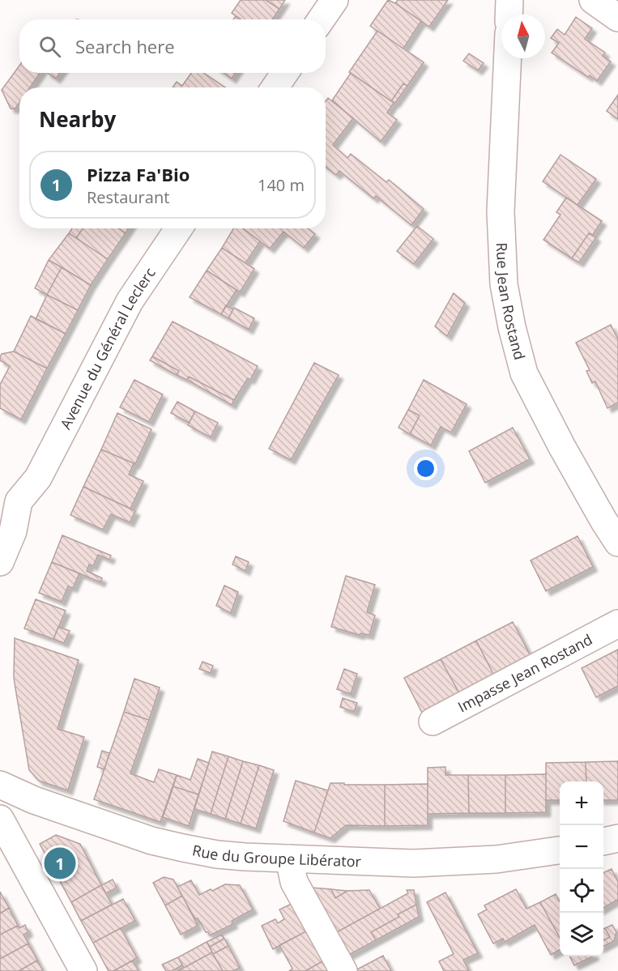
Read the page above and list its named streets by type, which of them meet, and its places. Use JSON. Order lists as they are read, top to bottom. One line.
{"streets":{"street":["Rue Jean Rostand","Avenue du Général Leclerc","Impasse Jean Rostand","Rue du Groupe Libérator"]},"north":"top","page":{"search":"Search here","heading":"Nearby","list":[{"mark":"1","name":"Pizza Fa'Bio","note":"Restaurant","value":"140 m"}],"map_buttons":["+","−"],"pins":"1"}}
